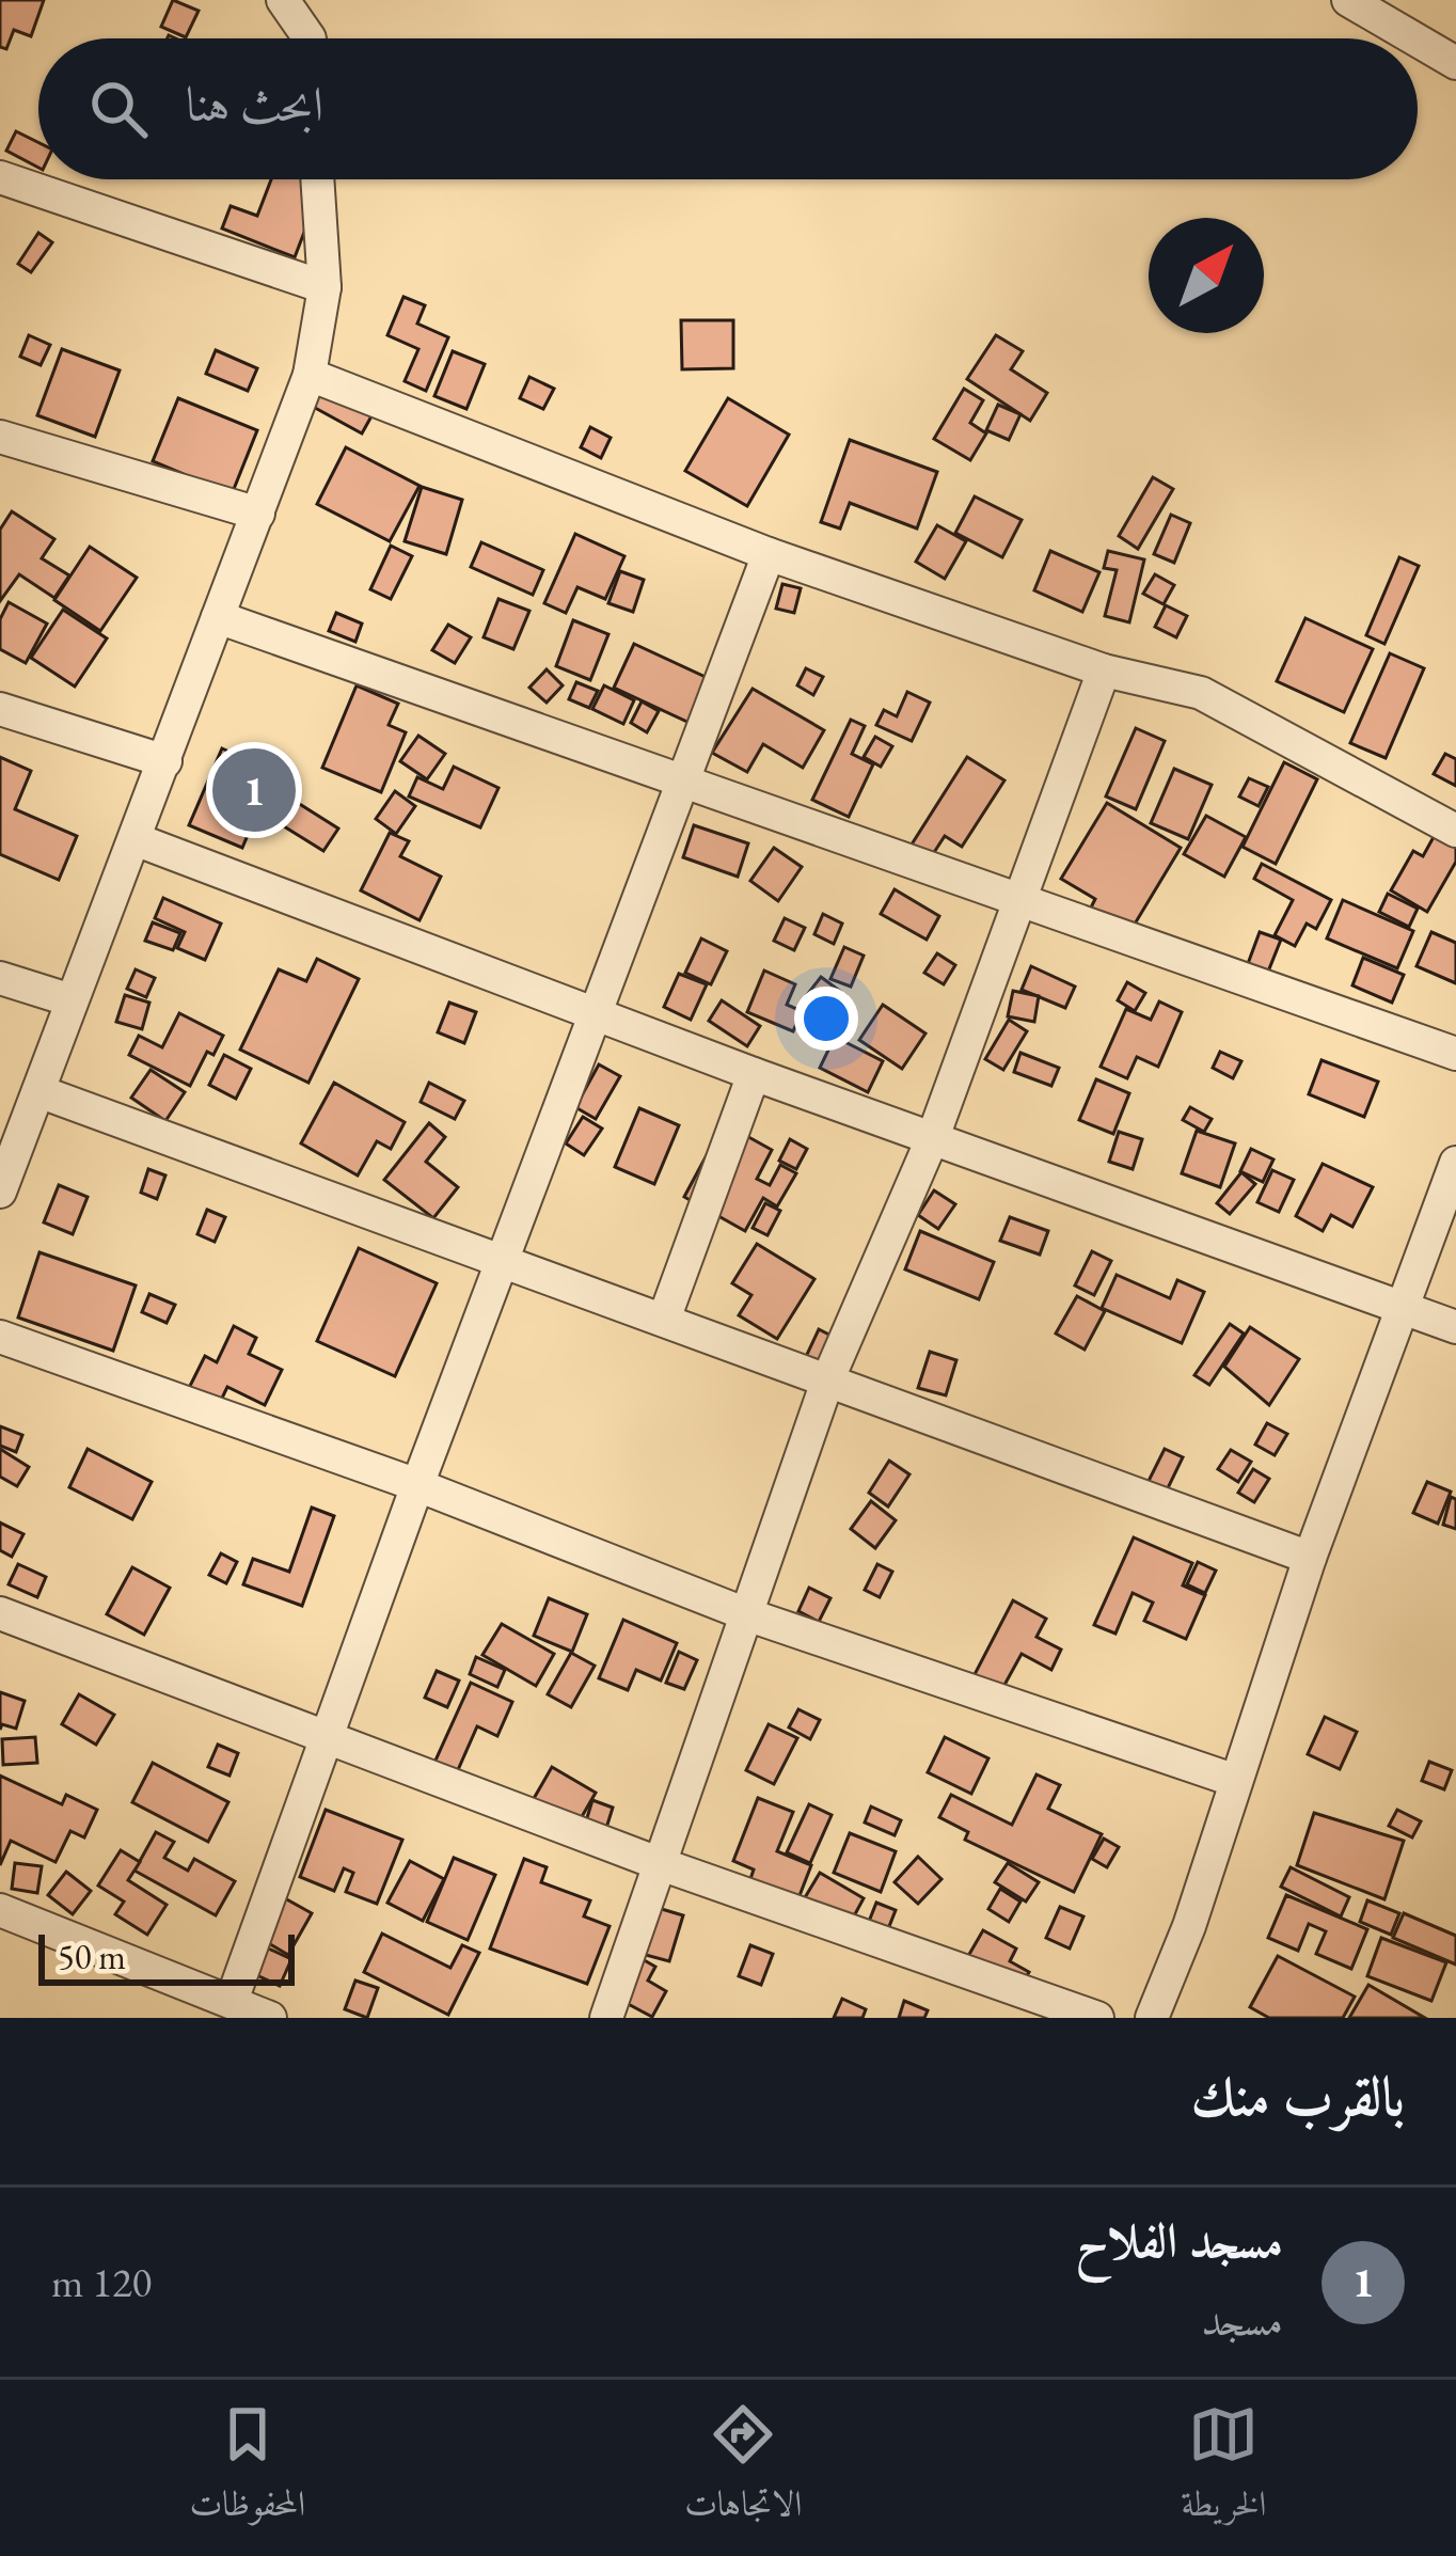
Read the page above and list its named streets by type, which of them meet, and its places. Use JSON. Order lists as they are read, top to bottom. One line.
{"scale_bar":"50 m","north":"top right","page":{"search":"ابحث هنا","pins":"1","scale":"50 m","heading":"بالقرب منك","list":[{"mark":"1","name":"مسجد الفلاح","note":"مسجد","value":"120 m"}],"nav":["الخريطة","الاتجاهات","المحفوظات"]}}
